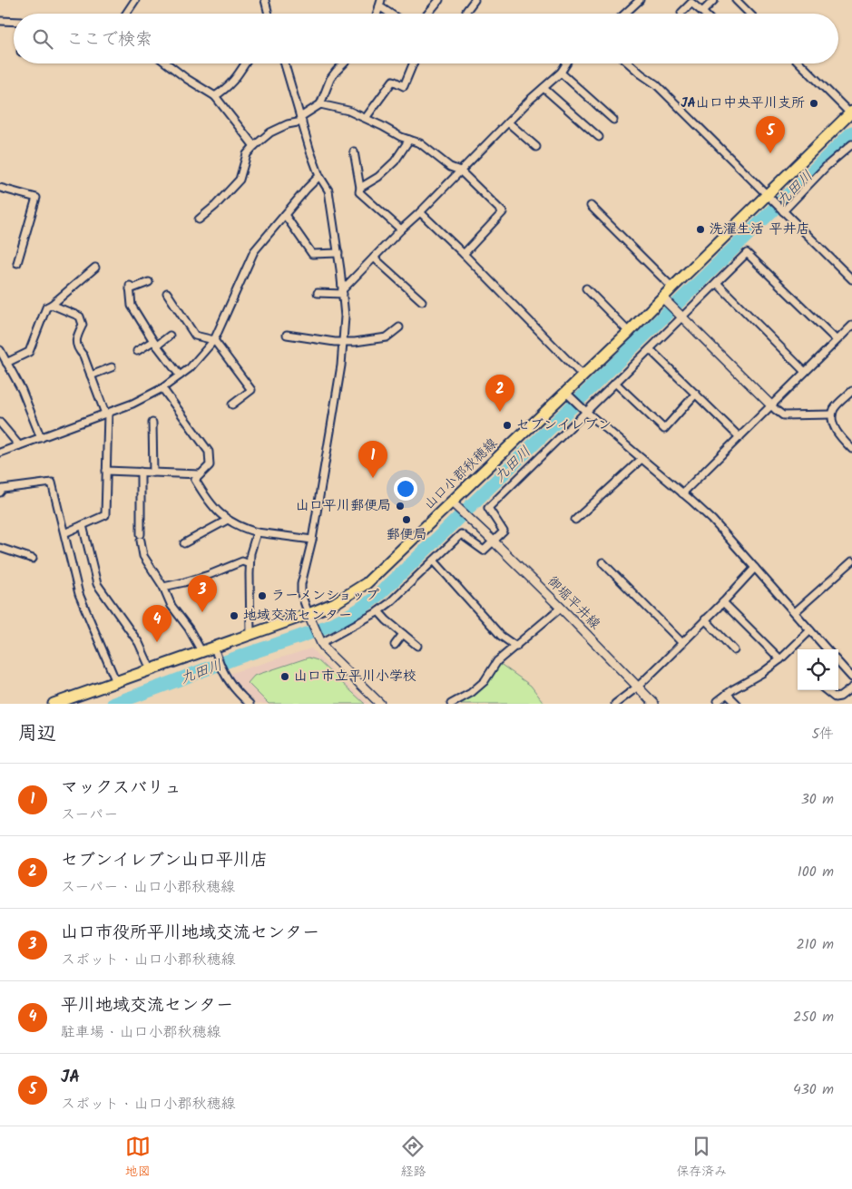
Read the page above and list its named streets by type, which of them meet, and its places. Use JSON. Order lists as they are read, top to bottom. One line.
{"streets":{"main road":["山口小郡秋穂線"],"street":["御堀平井線"]},"crossings":[["山口小郡秋穂線","御堀平井線"]],"water":["九田川"],"places":["JA山口中央平川支所","洗濯生活 平井店","セブンイレブン","山口平川郵便局","郵便局","ラーメンショップ","地域交流センター","山口市立平川小学校"],"page":{"search":"ここで検索","pins":["5","2","1","3","4"],"heading":["周辺","5件"],"list":[{"mark":"1","name":"マックスバリュ","note":"スーパー","value":"30 m"},{"mark":"2","name":"セブンイレブン山口平川店","note":"スーパー · 山口小郡秋穂線","value":"100 m"},{"mark":"3","name":"山口市役所平川地域交流センター","note":"スポット · 山口小郡秋穂線","value":"210 m"},{"mark":"4","name":"平川地域交流センター","note":"駐車場 · 山口小郡秋穂線","value":"250 m"},{"mark":"5","name":"JA","note":"スポット · 山口小郡秋穂線","value":"430 m"}],"nav":["地図","経路","保存済み"]}}
